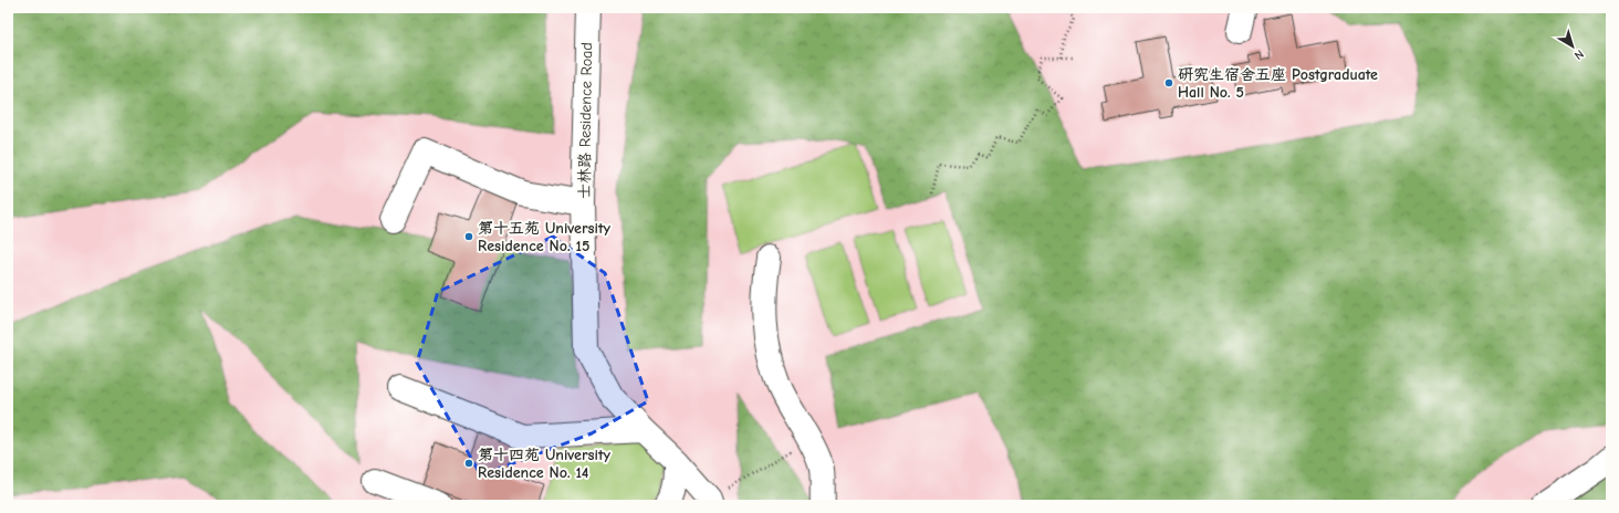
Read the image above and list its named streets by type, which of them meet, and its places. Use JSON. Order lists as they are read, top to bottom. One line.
{"streets":{"street":["士林路 Residence Road"]},"places":["研究生宿舍五座 Postgraduate Hall No. 5","第十五苑 University Residence No. 15","第十四苑 University Residence No. 14"],"north":"bottom right"}
